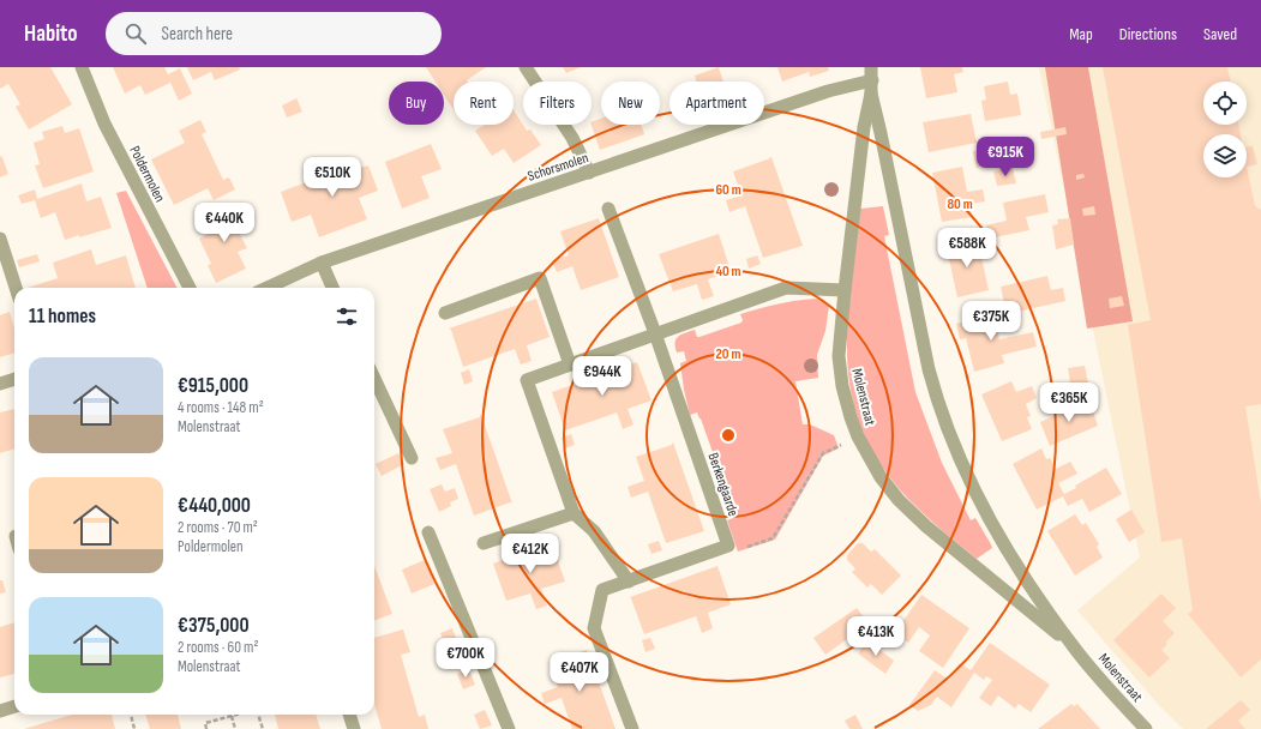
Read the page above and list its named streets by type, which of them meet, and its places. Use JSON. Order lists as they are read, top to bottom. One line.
{"streets":{"street":["Schorsmolen","Poldermolen","Molenstraat","Berkengaarde"]},"crossings":[["Schorsmolen","Molenstraat"]],"page":{"header":"Habito","search":"Search here","nav":["Map","Directions","Saved"],"chip":["Buy","Rent","Filters","New","Apartment"],"price":["€915K","€510K","€440K","€588K","€375K","€944K","€365K","€412K","€413K","€700K","€407K"],"heading":"11 homes","list":[{"name":"€915,000","note":"4 rooms · 148 m² · Molenstraat"},{"name":"€440,000","note":"2 rooms · 70 m² · Poldermolen"},{"name":"€375,000","note":"2 rooms · 60 m² · Molenstraat"}]},"rings":["60 m","80 m","40 m","20 m"]}
